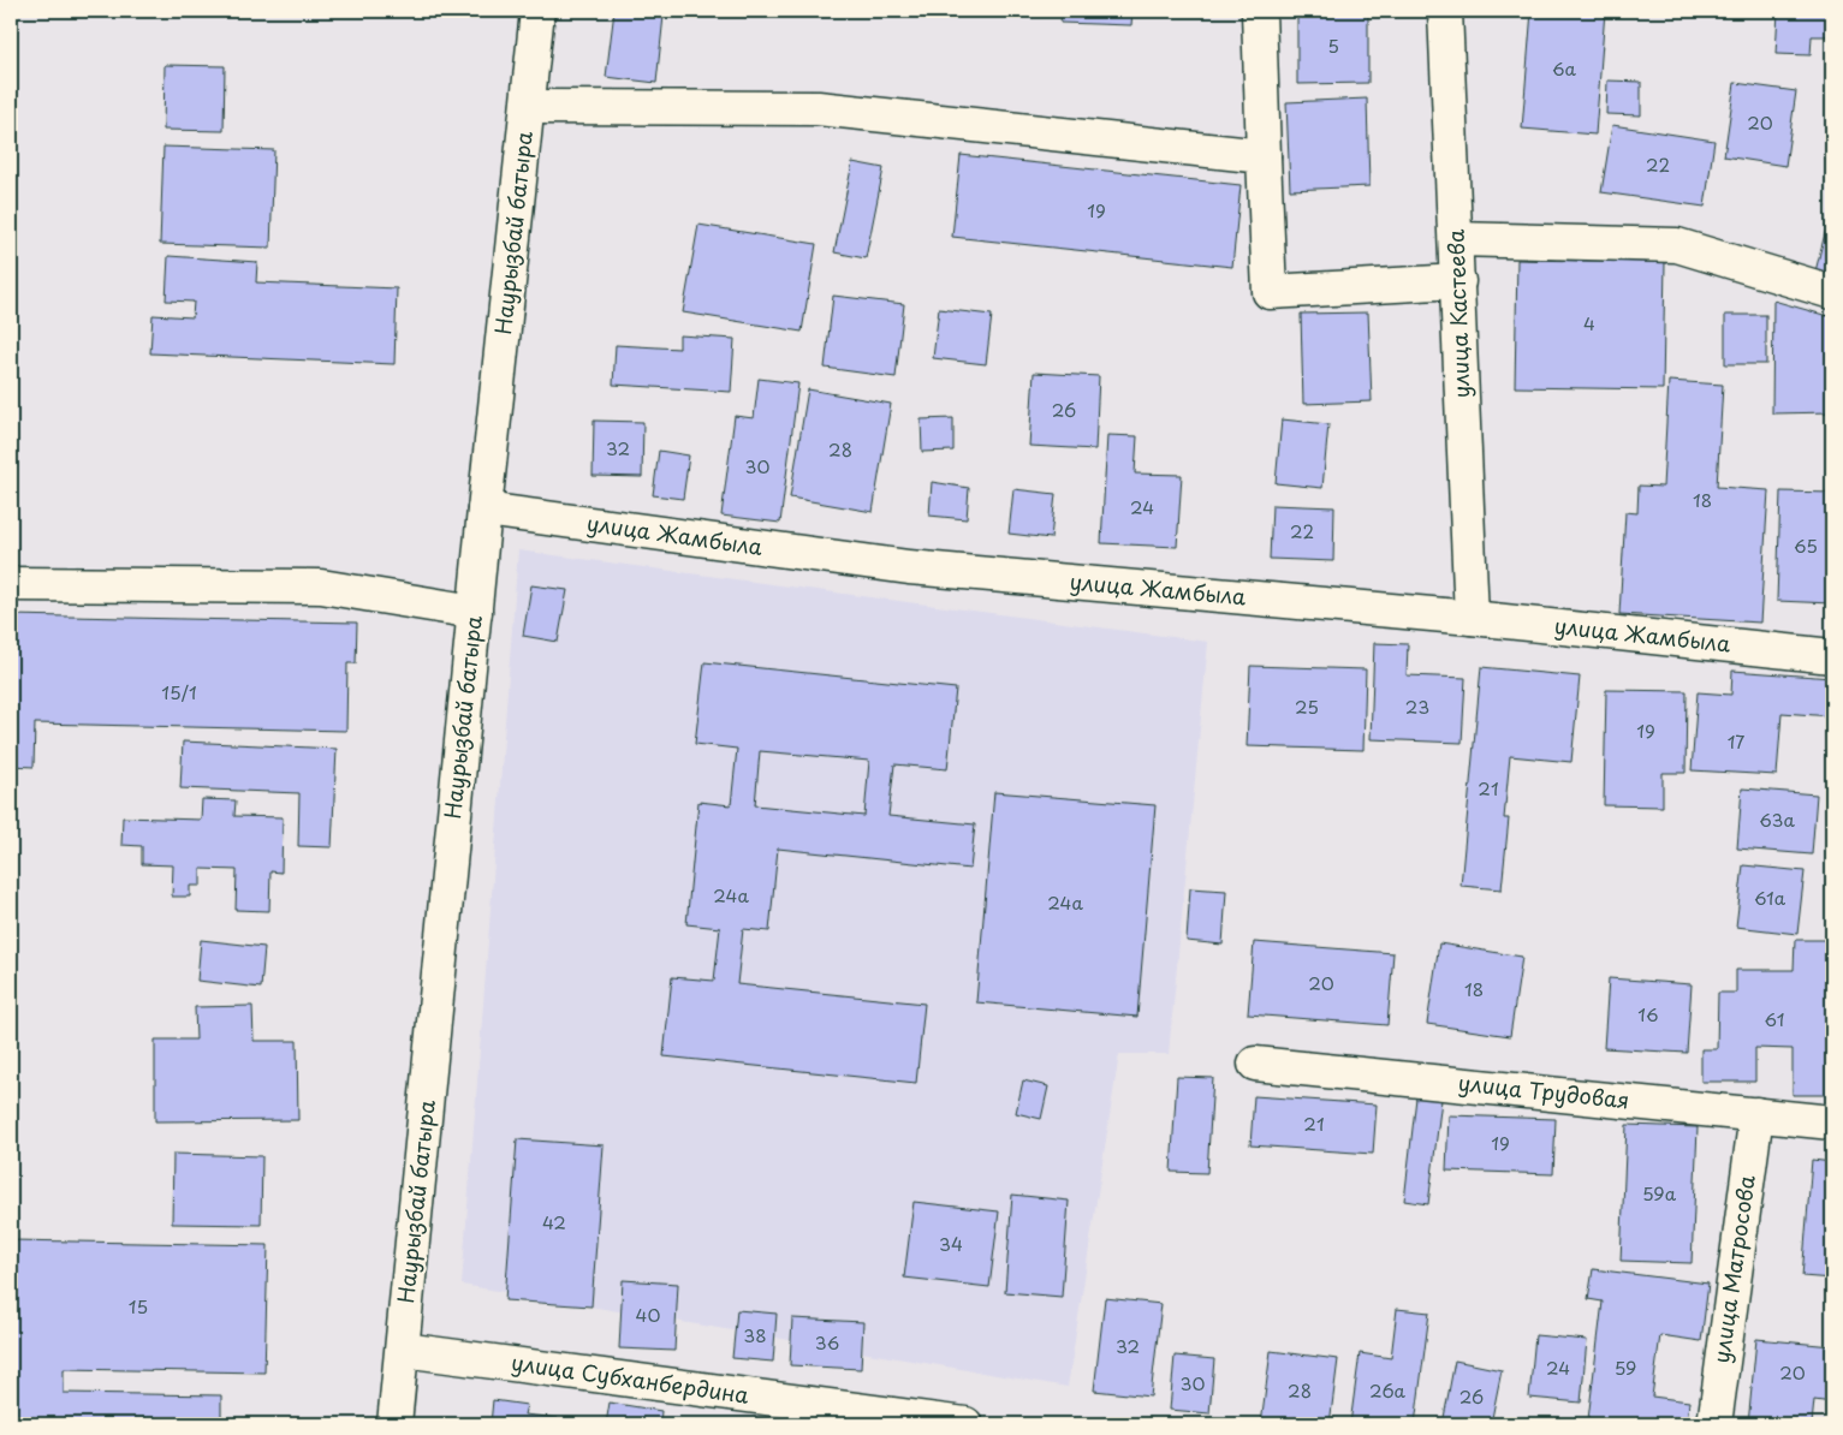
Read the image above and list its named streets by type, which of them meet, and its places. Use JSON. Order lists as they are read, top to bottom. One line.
{"streets":{"street":["Наурызбай батыра","улица Кастеева","улица Жамбыла","улица Трудовая","улица Матросова","улица Субханбердина"]},"crossings":[["Наурызбай батыра","улица Жамбыла"],["Наурызбай батыра","улица Субханбердина"],["улица Кастеева","улица Жамбыла"],["улица Трудовая","улица Матросова"]],"house_numbers":["5","6а","20","22","19","4","26","32","28","30","18","24","22","65","15/1","25","23","19","17","21","63а","24а","61а","24а","20","18","16","61","21","19","59а","42","34","15","40","38","36","32","24","59","20","30","28","26а","26"]}
